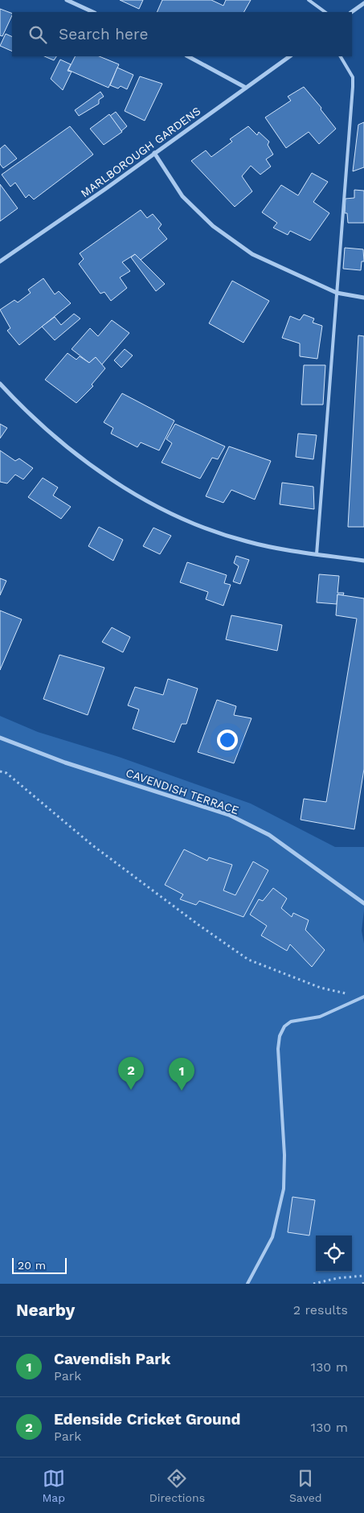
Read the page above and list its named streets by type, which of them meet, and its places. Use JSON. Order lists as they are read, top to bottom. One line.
{"streets":{"street":["MARLBOROUGH GARDENS","CAVENDISH TERRACE"]},"scale_bar":"20 m","page":{"search":"Search here","pins":["2","1"],"scale":"20 m","heading":["Nearby","2 results"],"list":[{"mark":"1","name":"Cavendish Park","note":"Park","value":"130 m"},{"mark":"2","name":"Edenside Cricket Ground","note":"Park","value":"130 m"}],"nav":["Map","Directions","Saved"]}}
